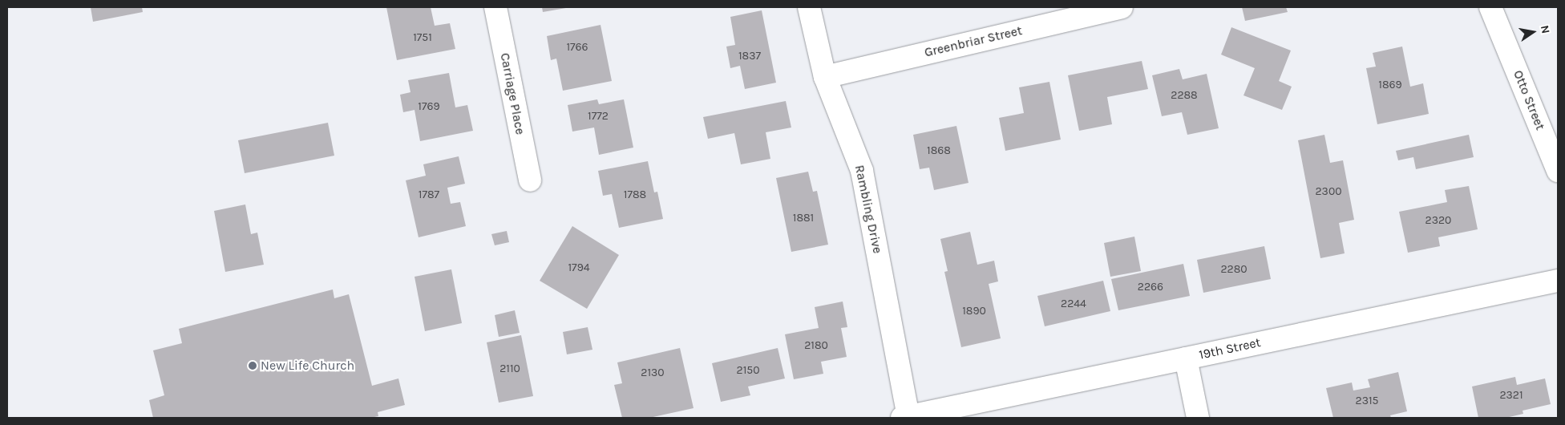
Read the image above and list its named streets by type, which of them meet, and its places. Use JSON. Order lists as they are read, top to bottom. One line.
{"streets":{"street":["Greenbriar Street","Carriage Place","Otto Street","Rambling Drive","19th Street"]},"crossings":[["Greenbriar Street","Rambling Drive"],["Rambling Drive","19th Street"]],"places":["New Life Church"],"house_numbers":["1751","1766","1837","1869","2288","1769","1772","1868","2300","1787","1788","1881","2320","1794","2280","2266","2244","1890","2180","2110","2150","2130","2321","2315"],"north":"right"}
